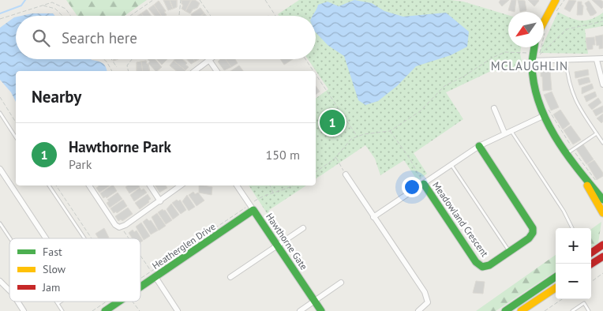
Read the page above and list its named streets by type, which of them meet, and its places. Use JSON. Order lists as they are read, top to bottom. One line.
{"streets":{"street":["Meadowland Crescent","Hawthorne Gate","Heatherglen Drive"]},"crossings":[["Hawthorne Gate","Heatherglen Drive"]],"districts":["MCLAUGHLIN"],"legend":["Fast","Slow","Jam"],"north":"bottom left","page":{"search":"Search here","heading":"Nearby","pins":"1","list":[{"mark":"1","name":"Hawthorne Park","note":"Park","value":"150 m"}],"map_buttons":["+","−"]}}
